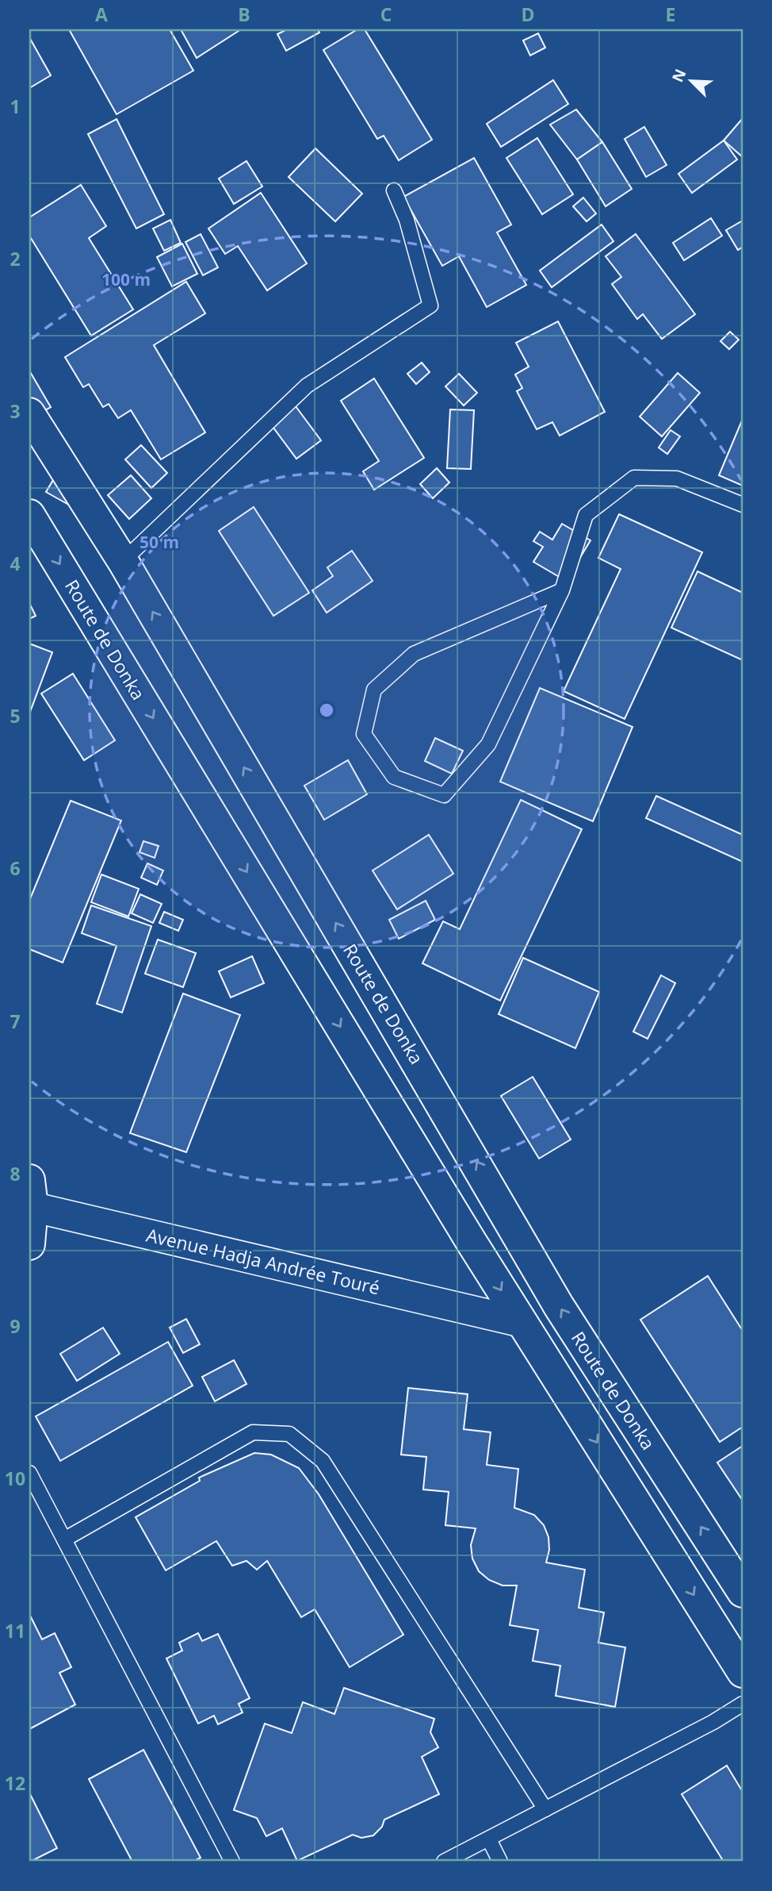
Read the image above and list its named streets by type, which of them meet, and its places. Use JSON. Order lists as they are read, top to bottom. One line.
{"streets":{"main road":["Route de Donka"],"street":["Avenue Hadja Andrée Touré"]},"crossings":[["Route de Donka","Avenue Hadja Andrée Touré"]],"north":"top left","grid":{"columns":["A","B","C","D","E"],"rows":["1","2","3","4","5","6","7","8","9","10","11","12"]},"rings":["100 m","50 m"]}
